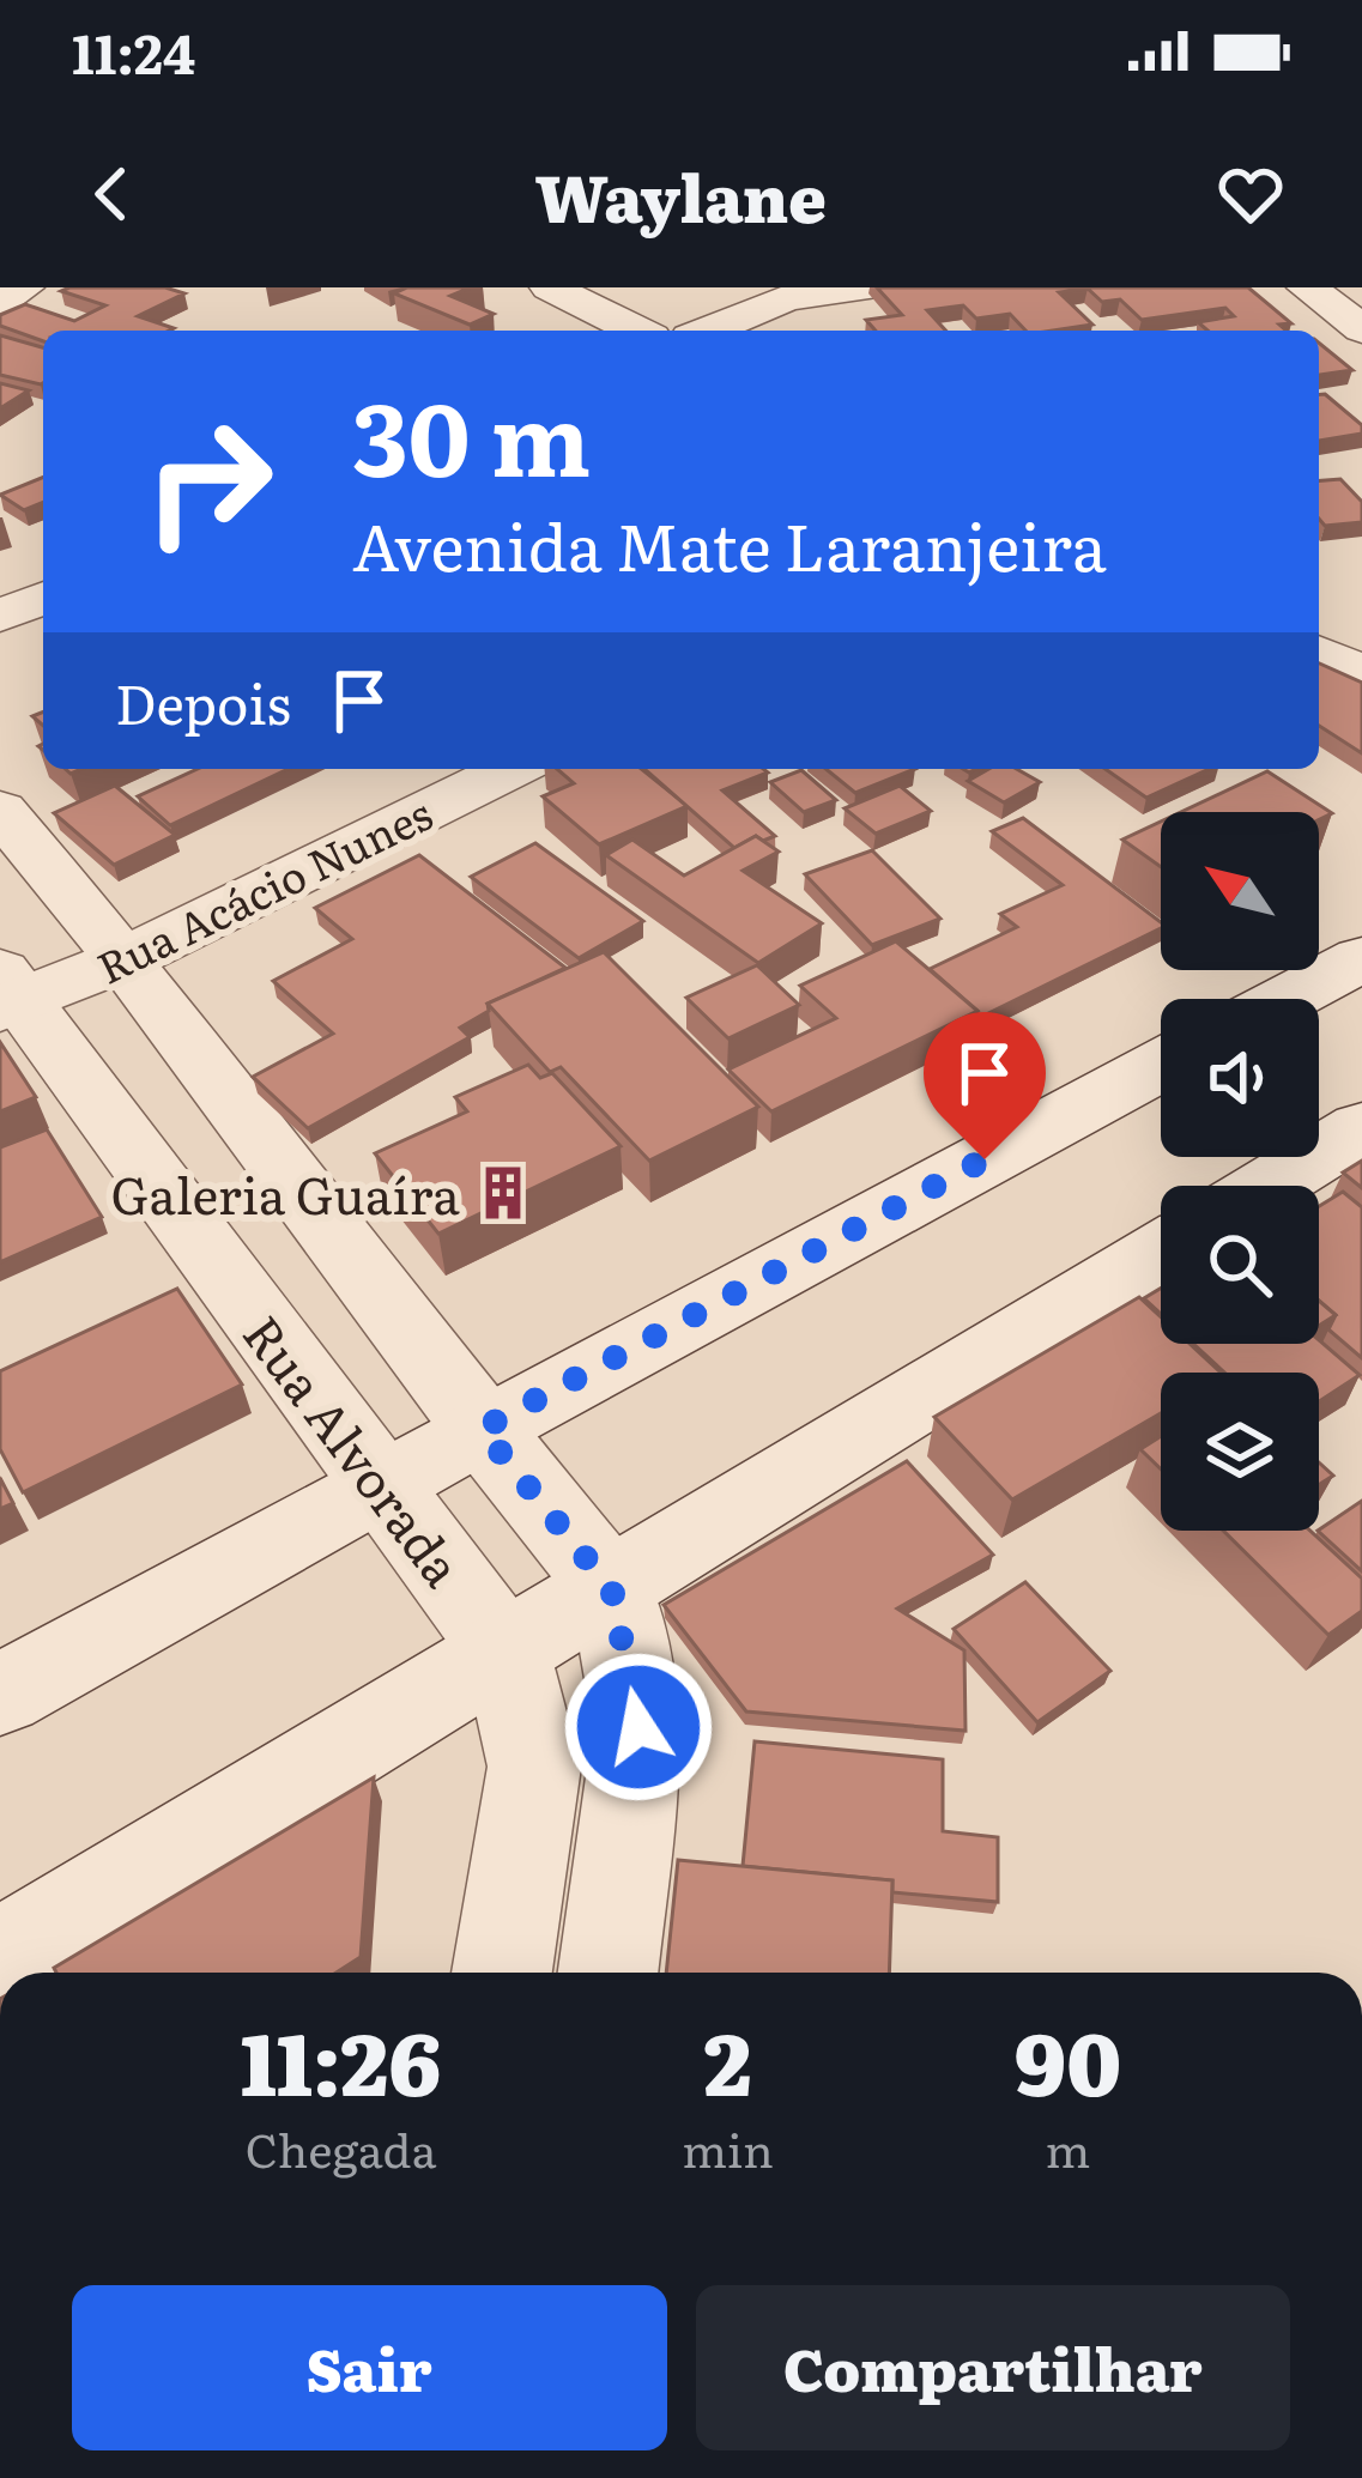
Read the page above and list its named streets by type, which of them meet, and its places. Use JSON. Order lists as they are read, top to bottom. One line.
{"streets":{"street":["Rua Acácio Nunes","Rua Alvorada"]},"crossings":[["Rua Acácio Nunes","Rua Alvorada"]],"places":{"building":["Galeria Guaíra"]},"north":"top left","page":{"status":"11:24","header":"Waylane","turn":["30 m","Avenida Mate Laranjeira"],"then":"Depois","eta":["11:26","Chegada","2","min","90","m"],"buttons":["Sair","Compartilhar"]}}
